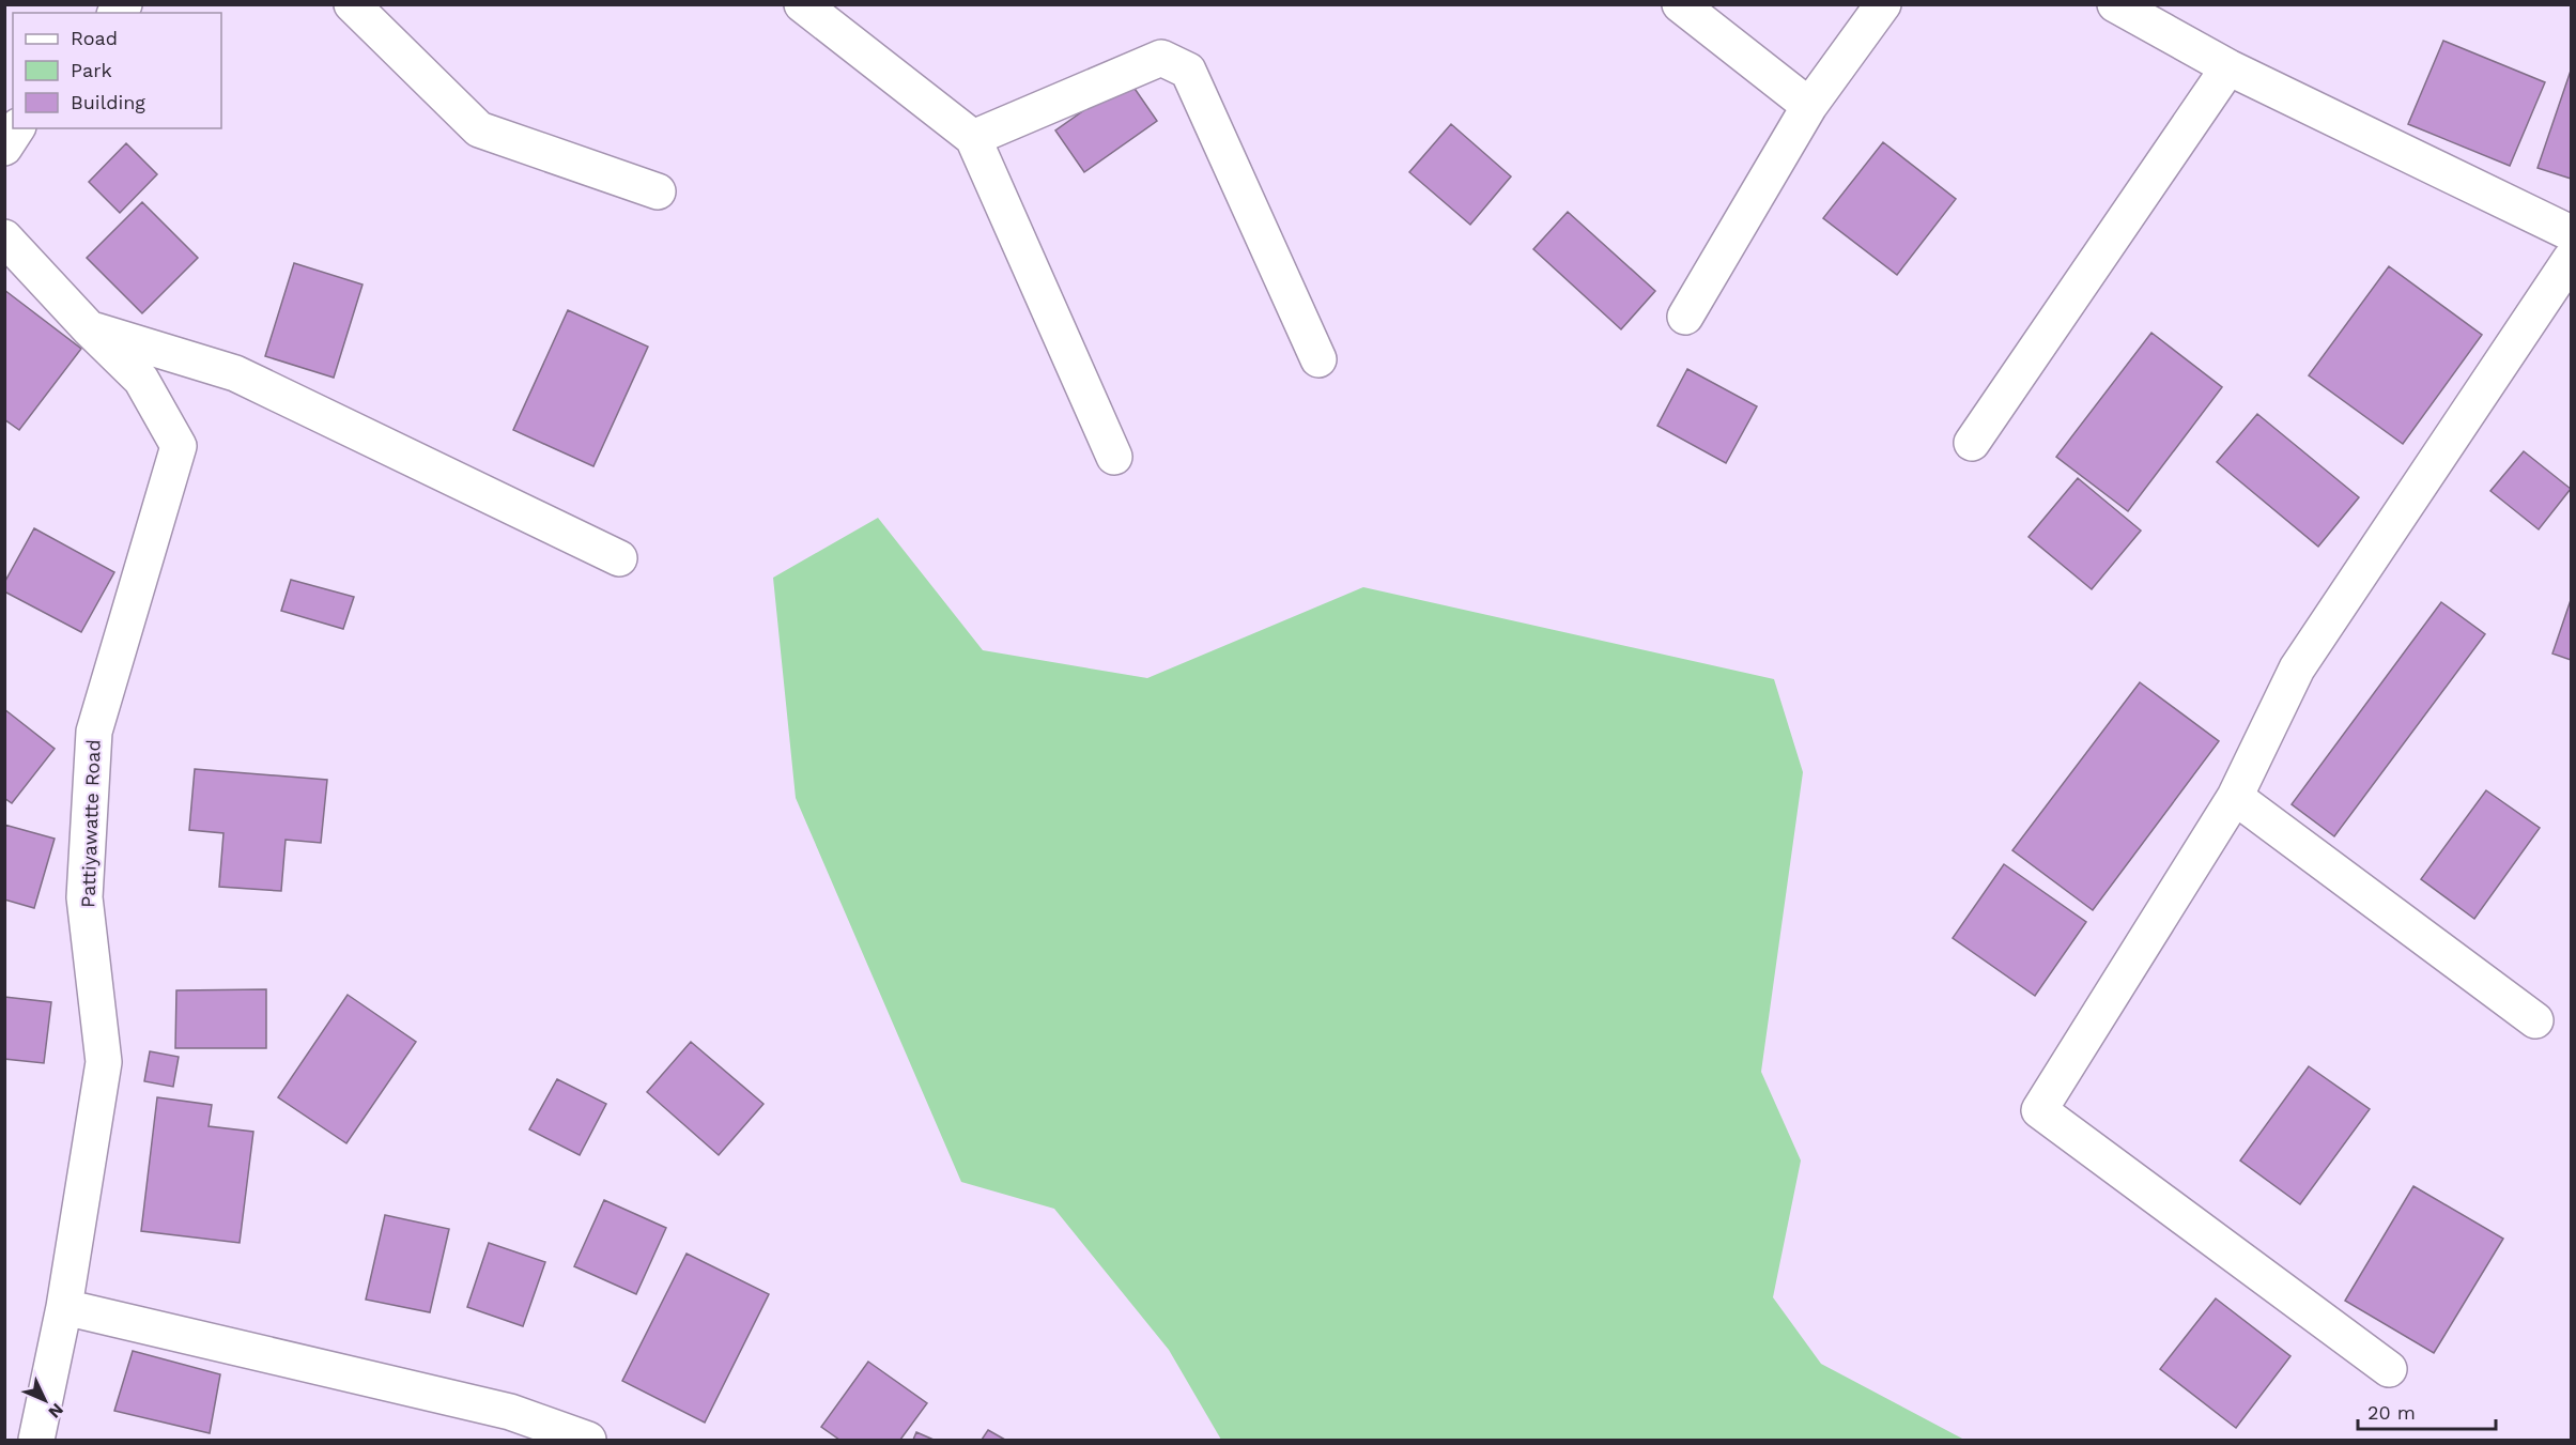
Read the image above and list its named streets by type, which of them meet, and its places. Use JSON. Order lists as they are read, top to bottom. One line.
{"streets":{"street":["Pattiyawatte Road"]},"legend":["Road","Park","Building"],"scale_bar":"20 m","north":"bottom right"}
